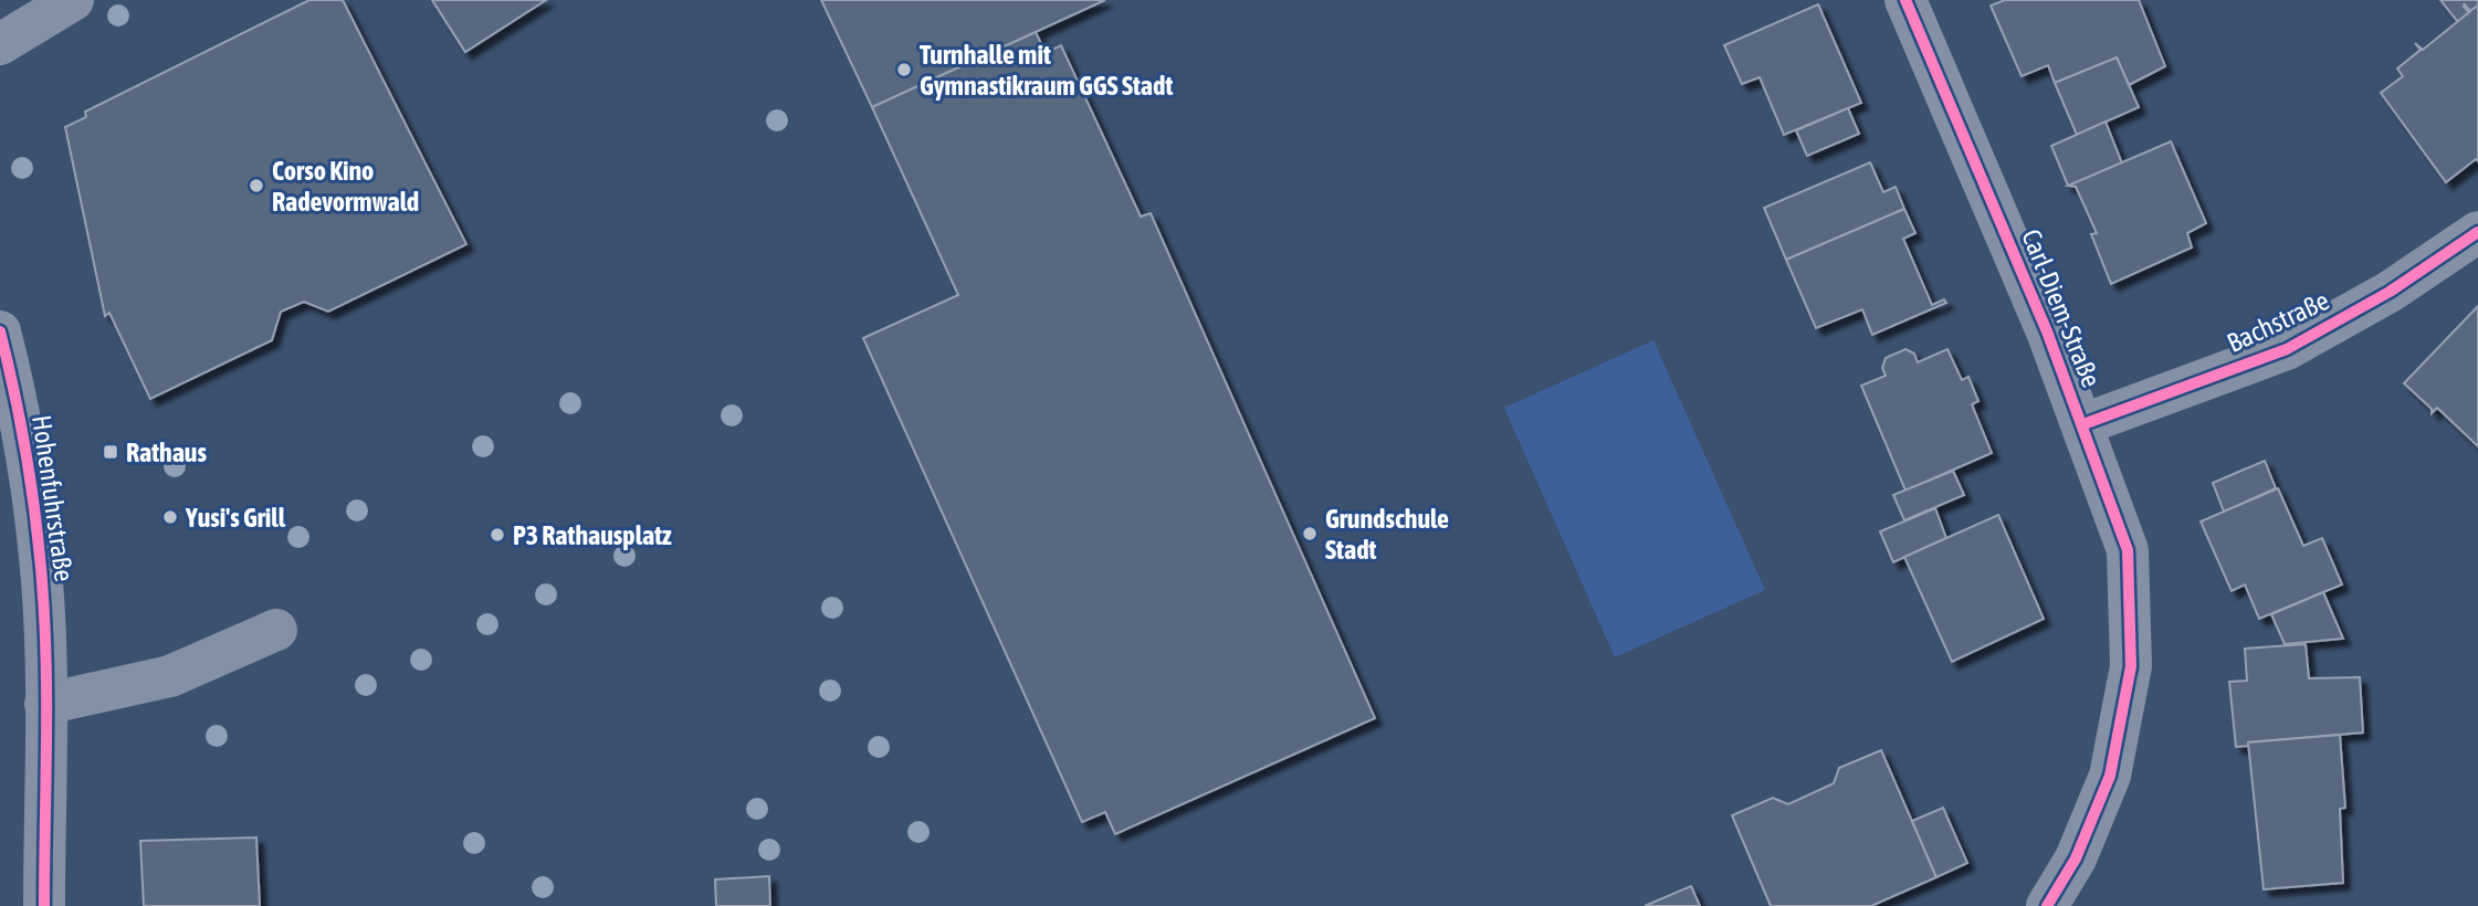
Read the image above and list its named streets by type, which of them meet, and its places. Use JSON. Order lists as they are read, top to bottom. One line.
{"streets":{"street":["Carl-Diem-Straße","Bachstraße","Hohenfuhrstraße"]},"crossings":[["Carl-Diem-Straße","Bachstraße"]],"places":{"other":["Turnhalle mit Gymnastikraum GGS Stadt","Corso Kino Radevormwald","Yusi's Grill","Grundschule Stadt","P3 Rathausplatz"],"transit":["Rathaus"]}}
